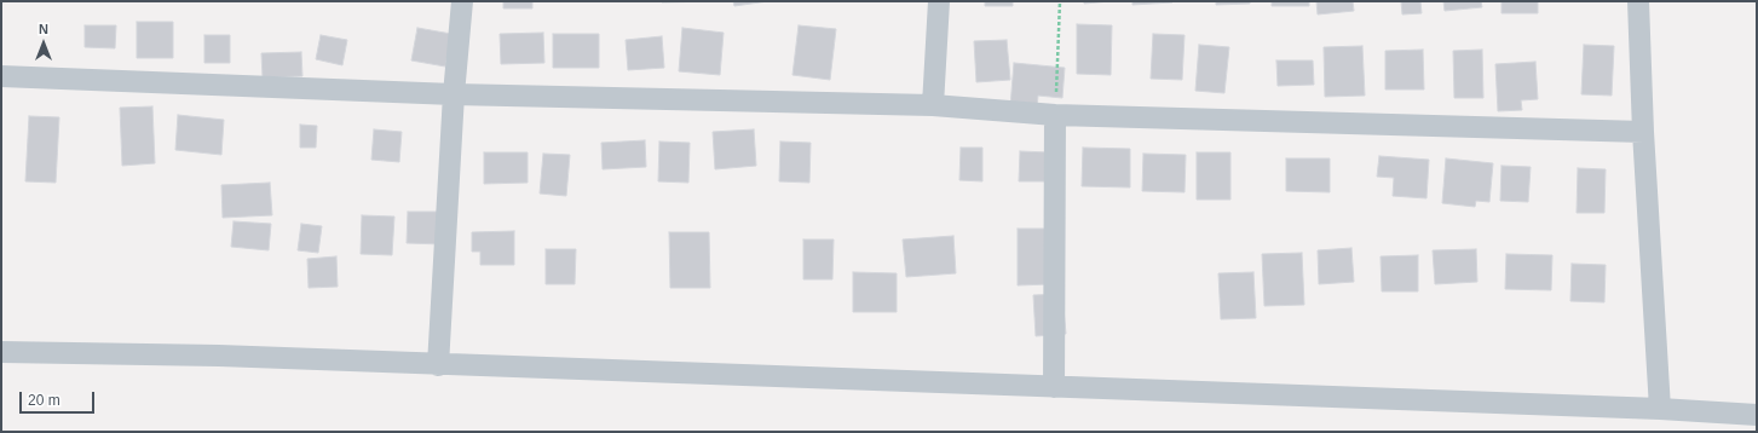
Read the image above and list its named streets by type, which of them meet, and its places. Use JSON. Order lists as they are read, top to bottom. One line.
{"scale_bar":"20 m","north":"top"}
